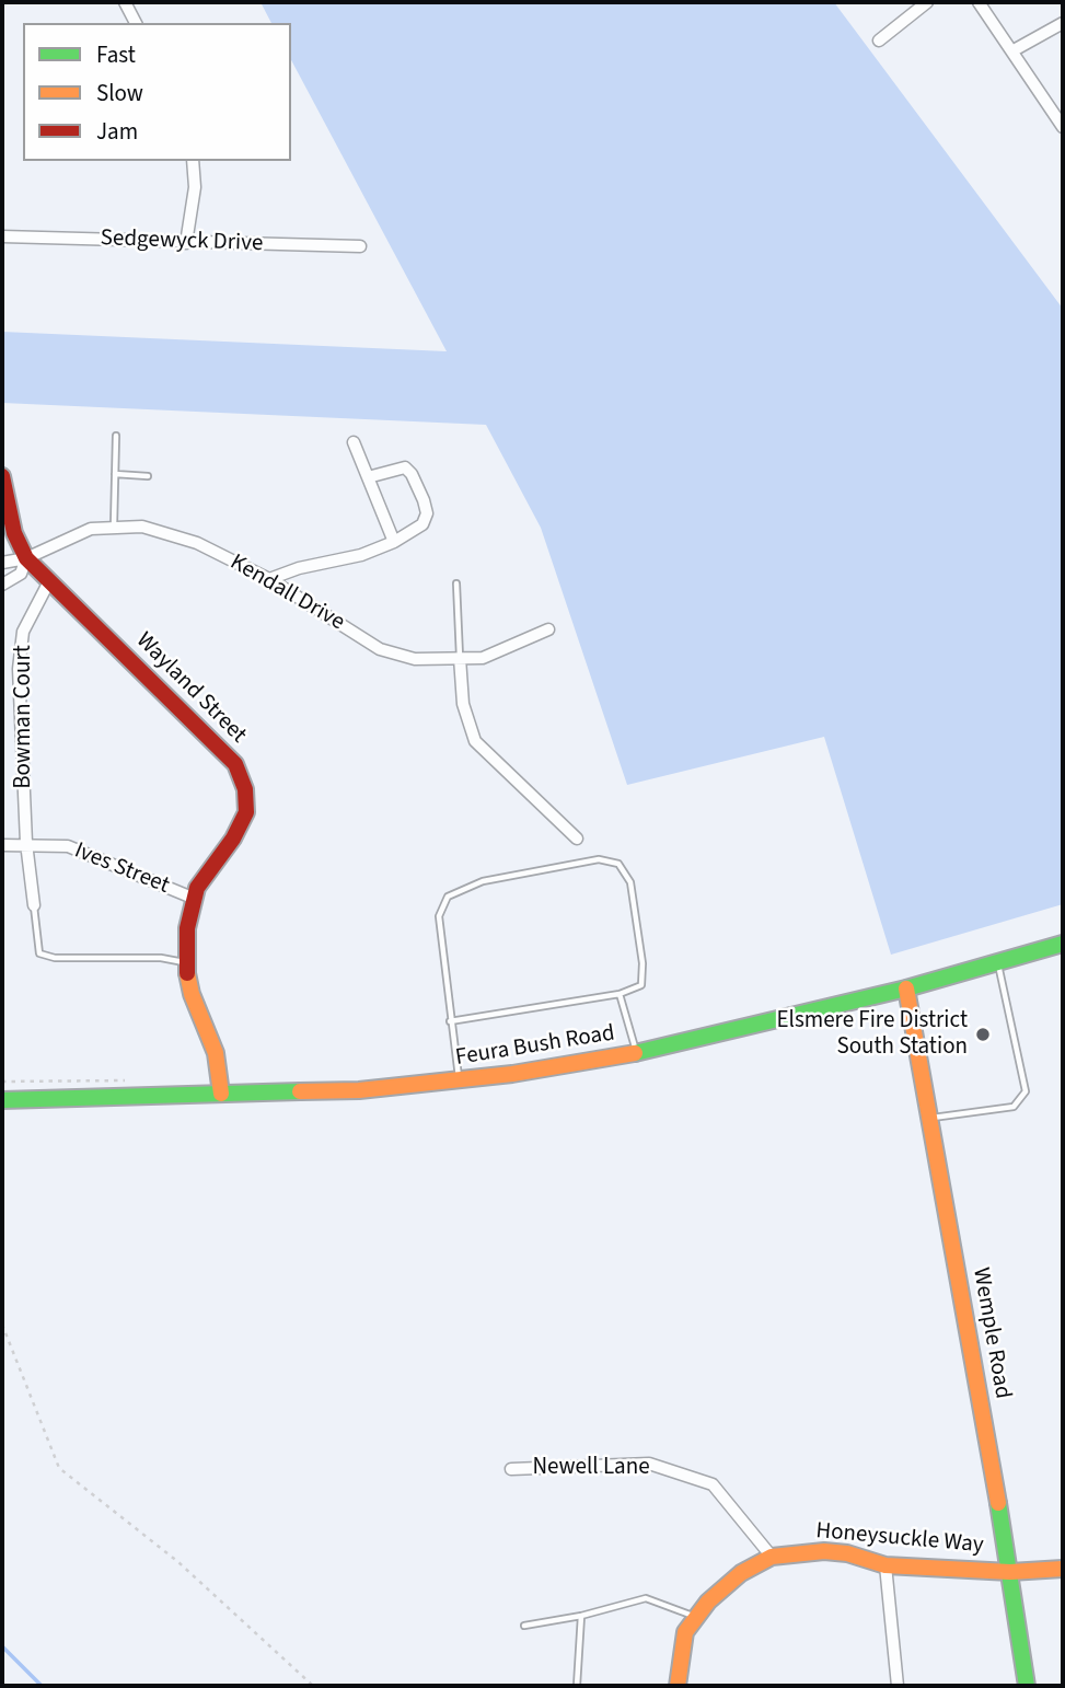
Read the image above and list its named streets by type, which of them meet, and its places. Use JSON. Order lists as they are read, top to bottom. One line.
{"streets":{"street":["Sedgewyck Drive","Kendall Drive","Wayland Street","Bowman Court","Ives Street","Feura Bush Road","Wemple Road","Newell Lane","Honeysuckle Way"]},"crossings":[["Kendall Drive","Wayland Street"],["Wayland Street","Bowman Court"],["Wayland Street","Ives Street"],["Wayland Street","Feura Bush Road"],["Bowman Court","Ives Street"],["Feura Bush Road","Wemple Road"],["Wemple Road","Honeysuckle Way"],["Newell Lane","Honeysuckle Way"]],"places":["Elsmere Fire District South Station"],"legend":["Fast","Slow","Jam"]}
